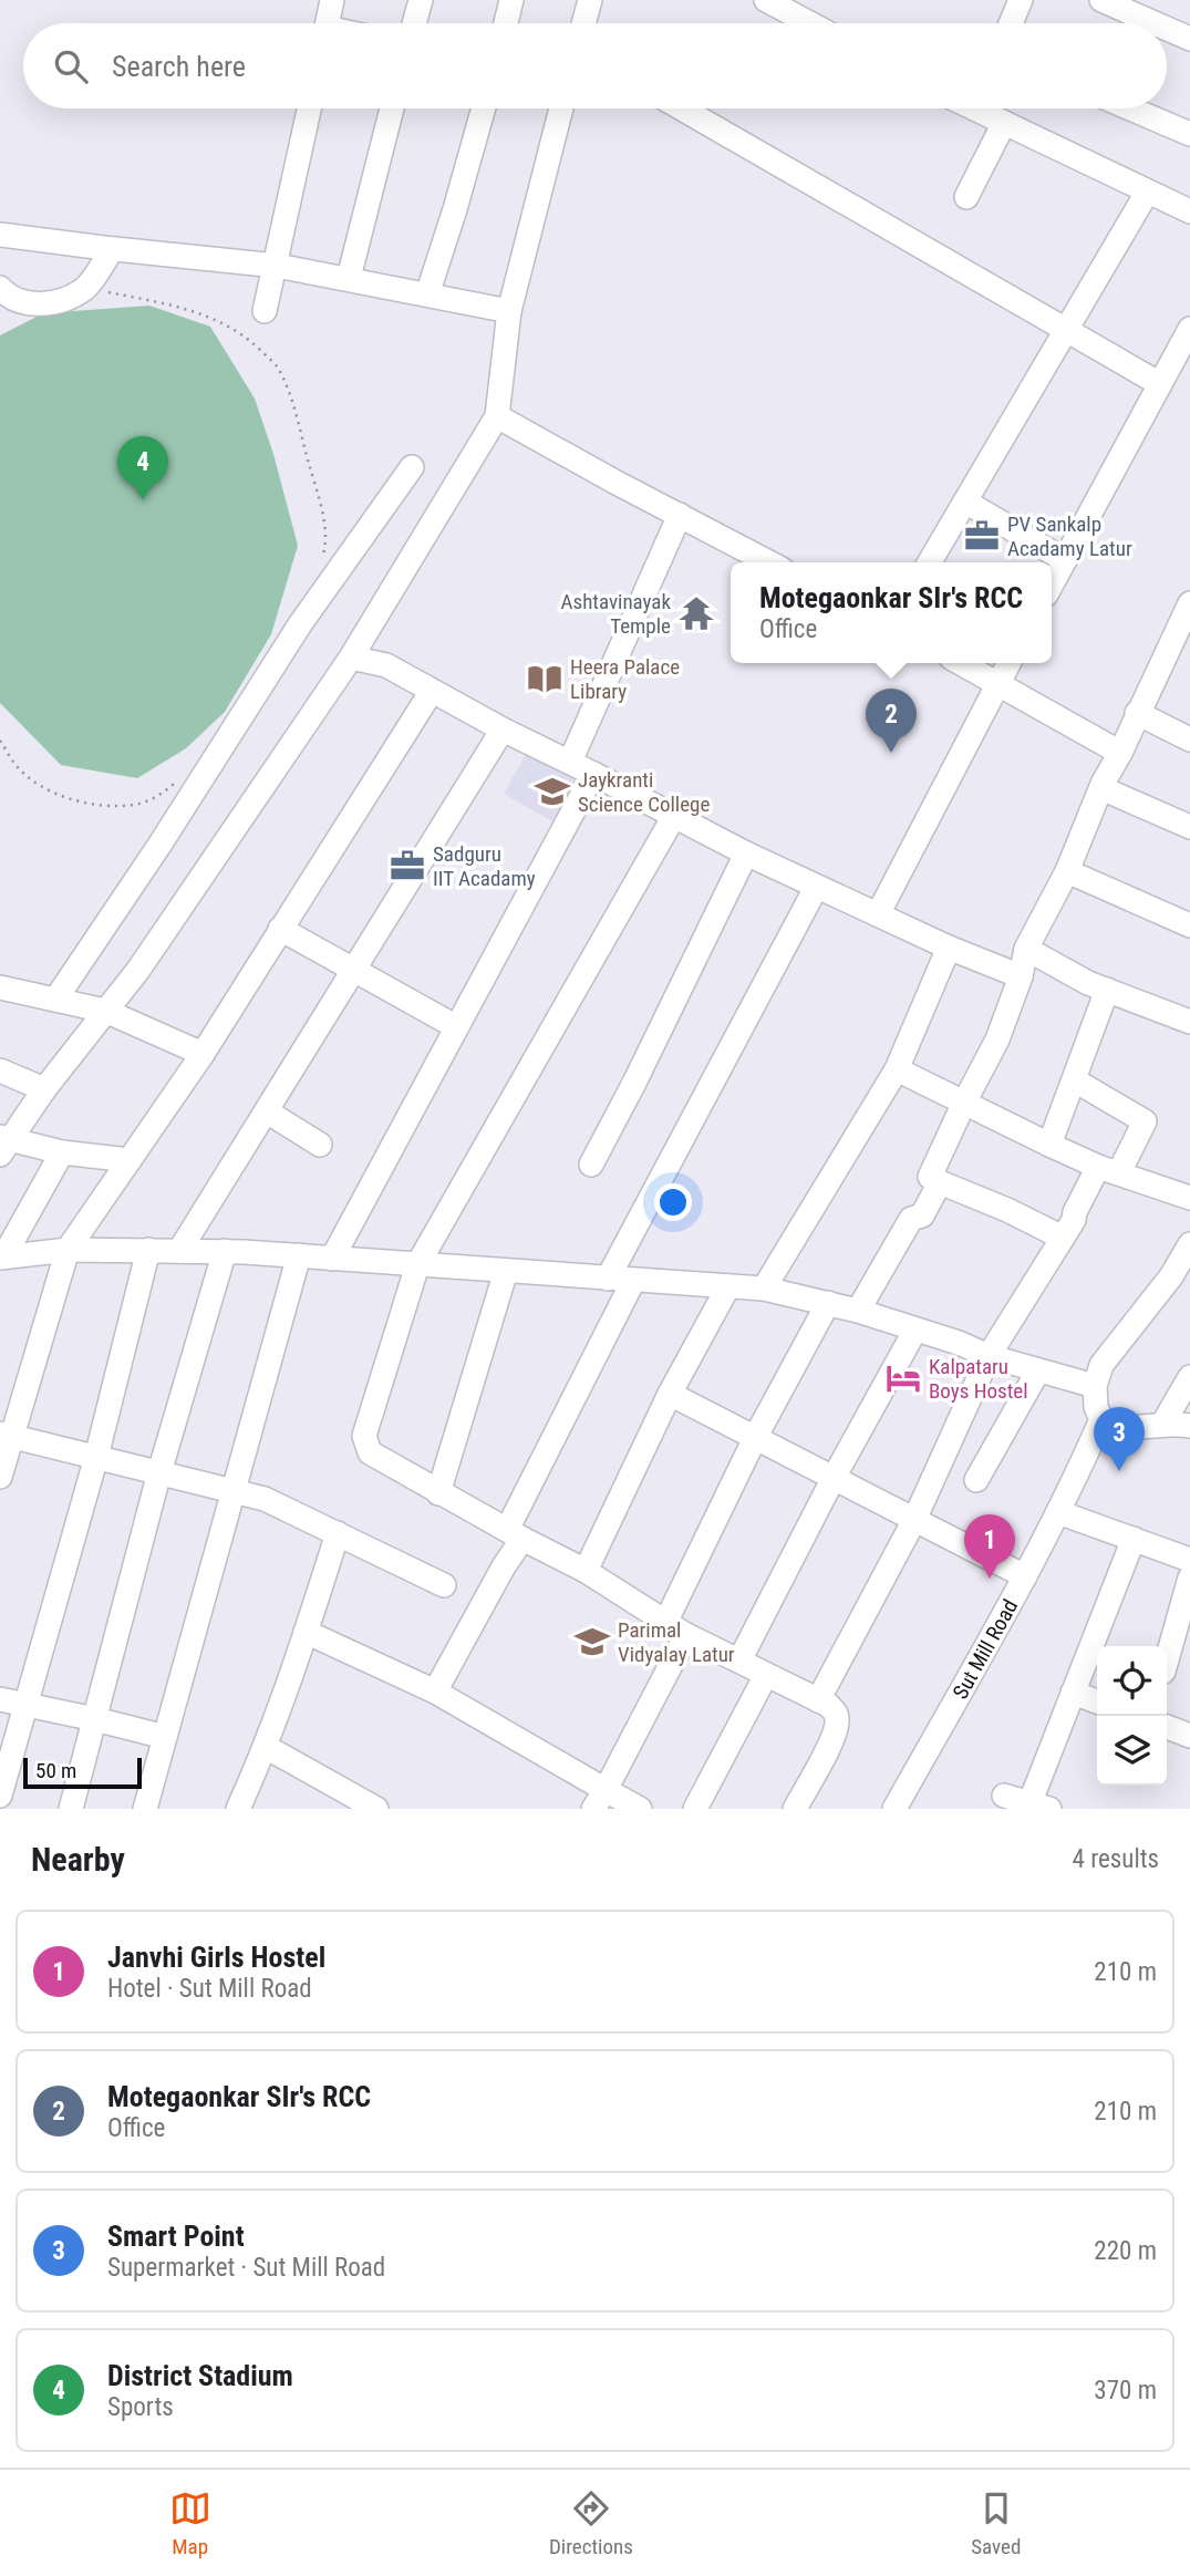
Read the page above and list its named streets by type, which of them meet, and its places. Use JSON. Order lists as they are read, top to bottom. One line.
{"streets":{"street":["Sut Mill Road"]},"places":{"office":["PV Sankalp Acadamy Latur","Sadguru IIT Acadamy"],"temple":["Ashtavinayak Temple"],"library":["Heera Palace Library"],"school or university":["Jaykranti Science College","Parimal Vidyalay Latur"],"hotel":["Kalpataru Boys Hostel"]},"scale_bar":"50 m","page":{"search":"Search here","pins":["4","2","3","1"],"popup":["Motegaonkar SIr's RCC","Office"],"scale":"50 m","heading":["Nearby","4 results"],"list":[{"mark":"1","name":"Janvhi Girls Hostel","note":"Hotel · Sut Mill Road","value":"210 m"},{"mark":"2","name":"Motegaonkar SIr's RCC","note":"Office","value":"210 m"},{"mark":"3","name":"Smart Point","note":"Supermarket · Sut Mill Road","value":"220 m"},{"mark":"4","name":"District Stadium","note":"Sports","value":"370 m"}],"nav":["Map","Directions","Saved"]}}
